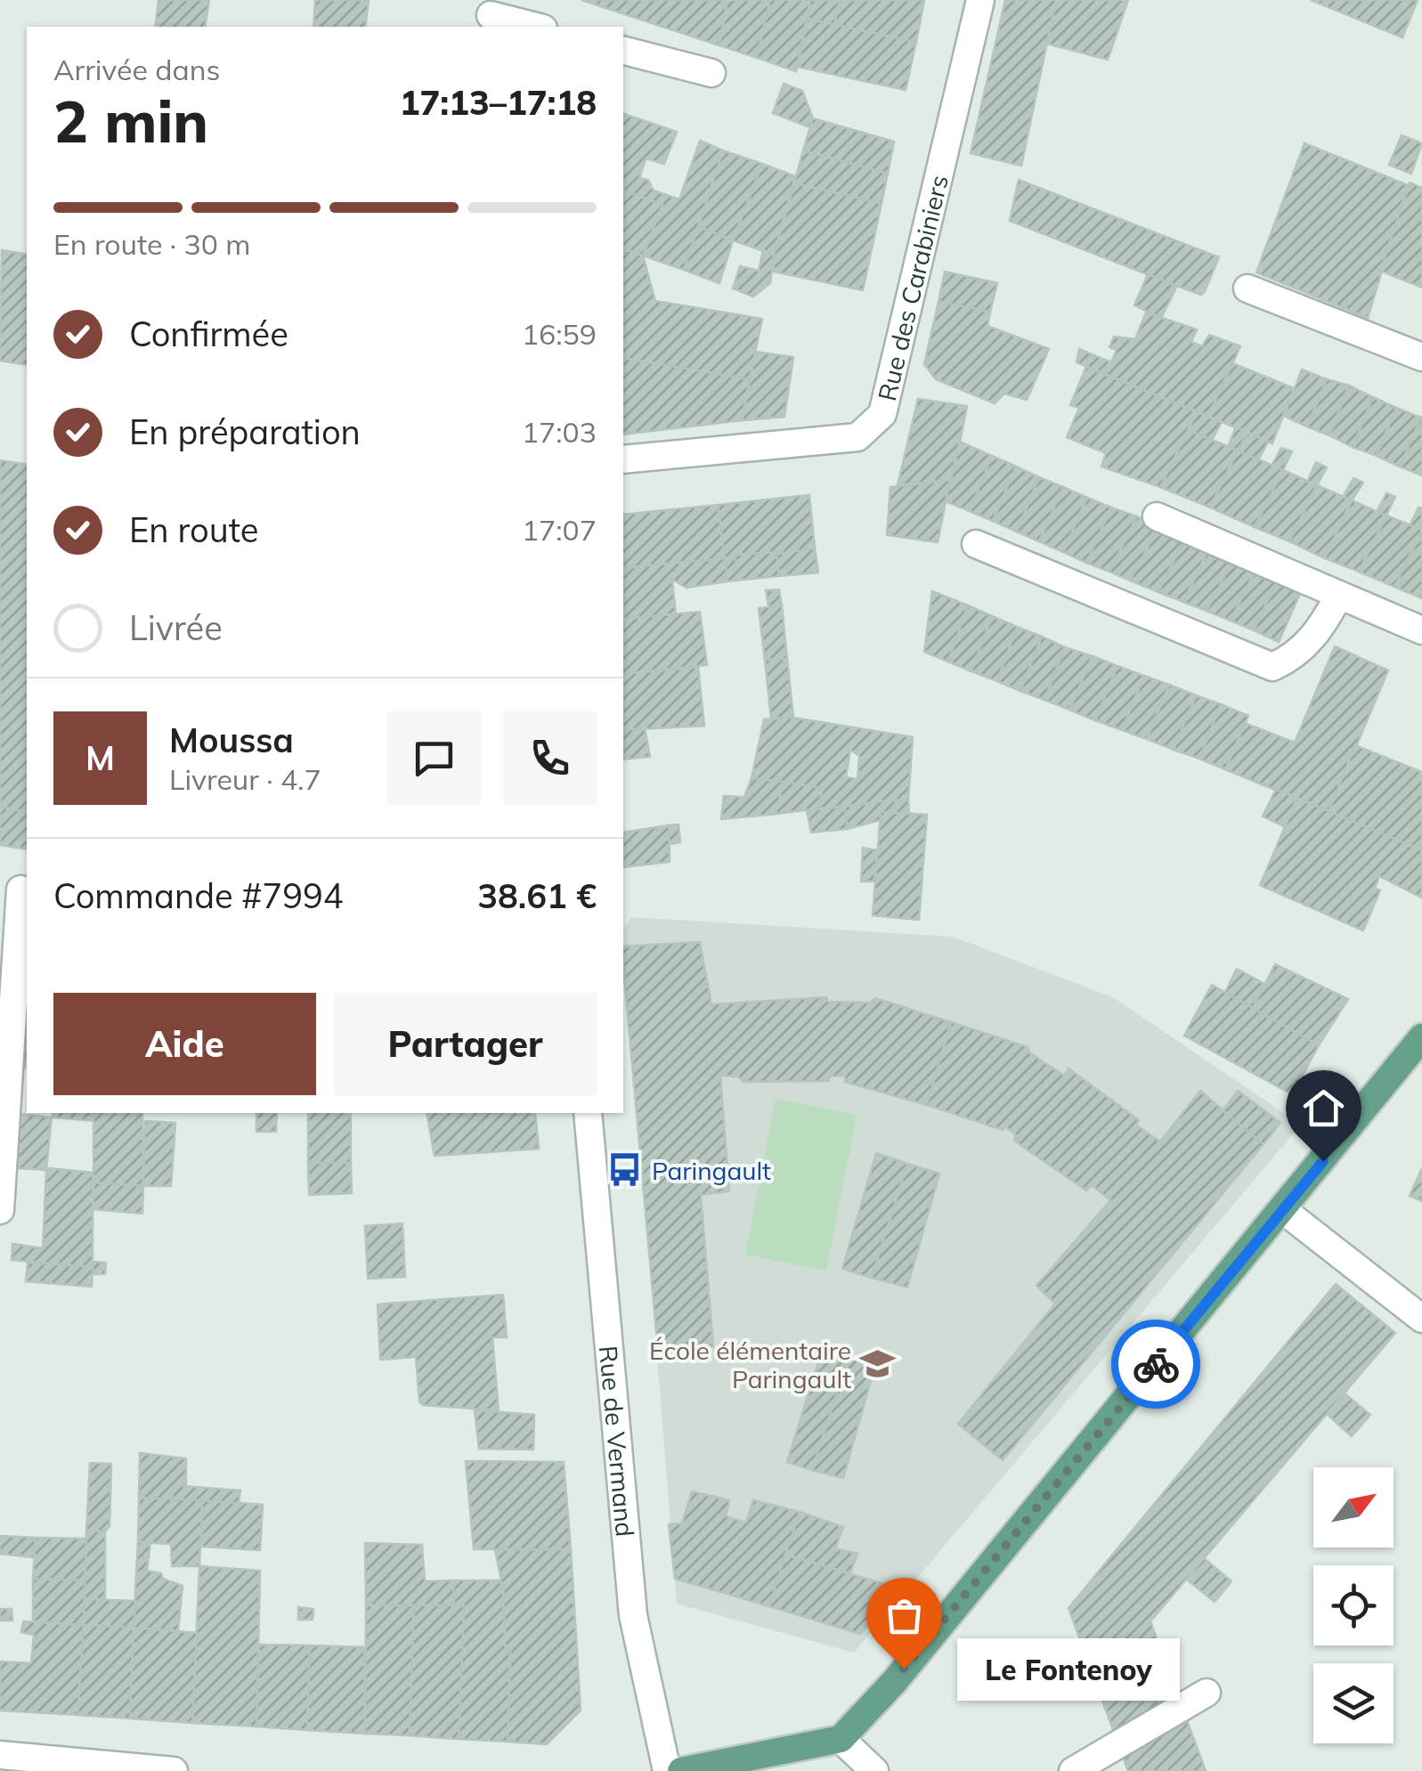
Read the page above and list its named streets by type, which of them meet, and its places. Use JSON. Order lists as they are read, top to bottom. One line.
{"streets":{"street":["Rue des Carabiniers","Rue de Vermand"]},"places":{"bus stop":["Paringault"],"school or university":["École élémentaire Paringault"],"other":["Le Fontenoy"]},"north":"top right","page":{"heading":["2 min","Arrivée dans","17:13–17:18"],"panel":["Moussa","Livreur · 4.7","Commande #7994","38.61 €"],"bar":"En route · 30 m","list":[["Confirmée","16:59"],["En préparation","17:03"],["En route","17:07"],"Livrée"],"round":"M","buttons":["Aide","Partager"],"bubble":"Le Fontenoy"}}
